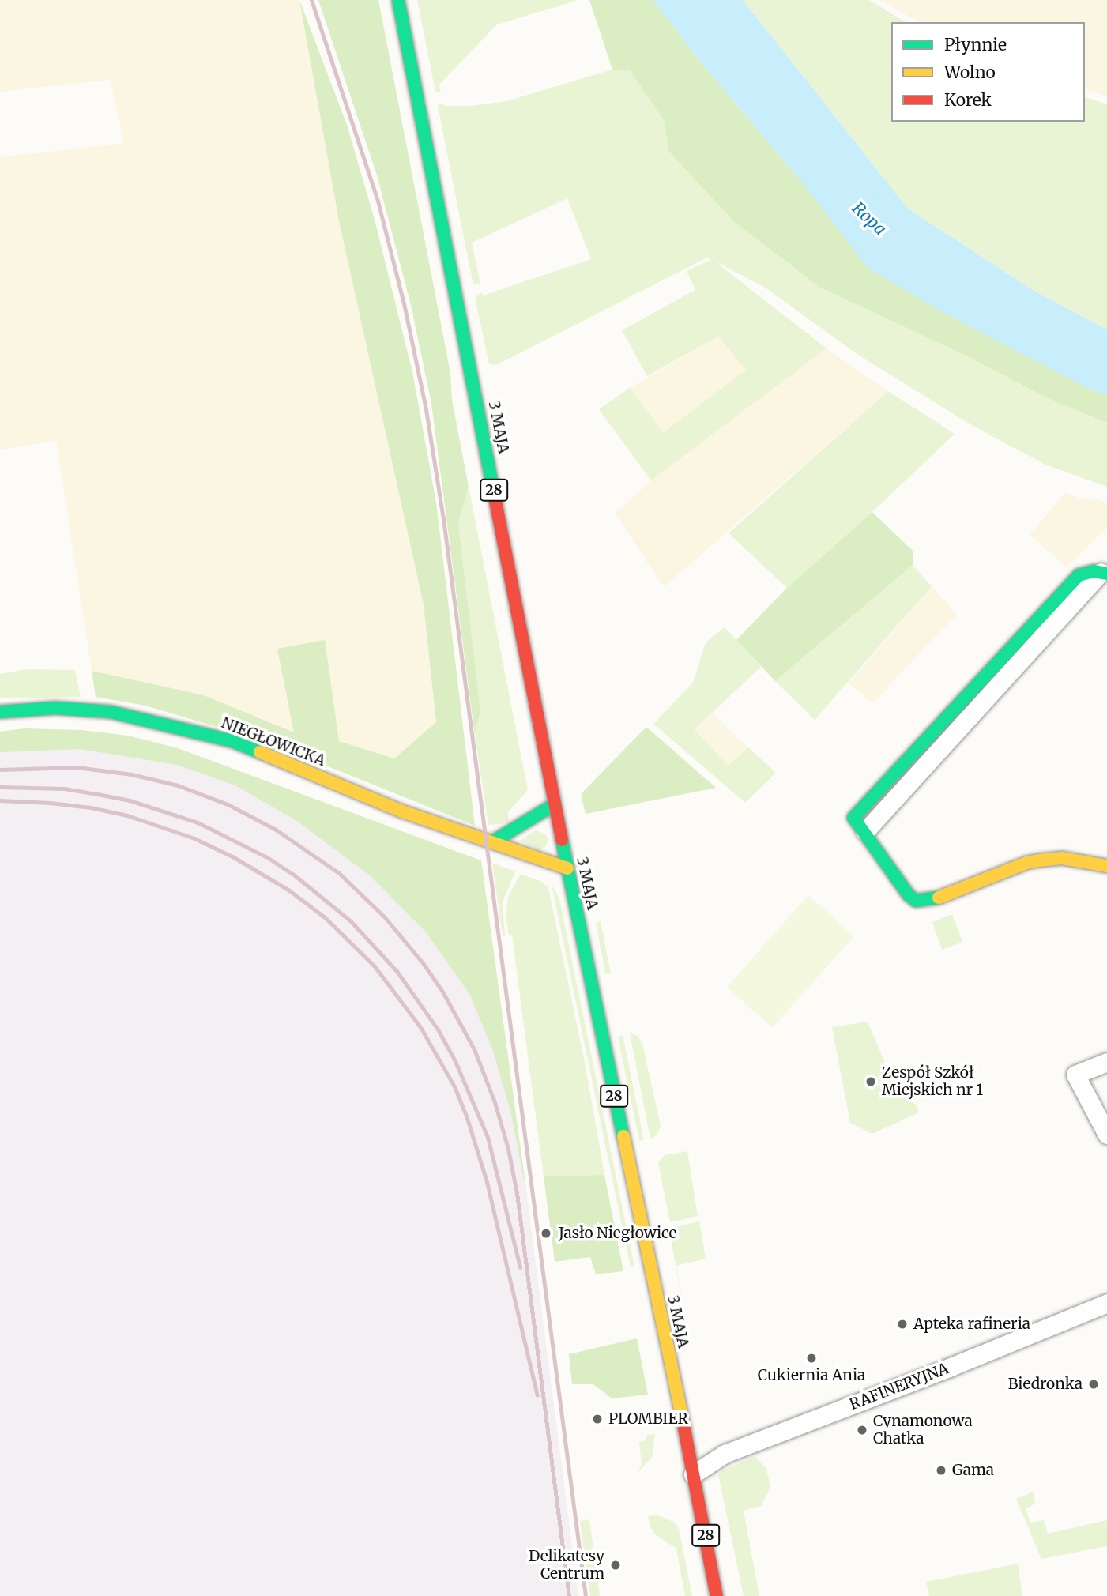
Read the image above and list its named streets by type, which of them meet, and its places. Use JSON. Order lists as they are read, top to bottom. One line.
{"streets":{"main road":["3 MAJA","28","NIEGŁOWICKA"],"street":["RAFINERYJNA"]},"crossings":[["3 MAJA","NIEGŁOWICKA"],["3 MAJA","RAFINERYJNA"]],"water":["Ropa"],"places":["Zespół Szkół Miejskich nr 1","Jasło Niegłowice","Apteka rafineria","Cukiernia Ania","Biedronka","PLOMBIER","Cynamonowa Chatka","Gama","Delikatesy Centrum"],"legend":["Płynnie","Wolno","Korek"]}
